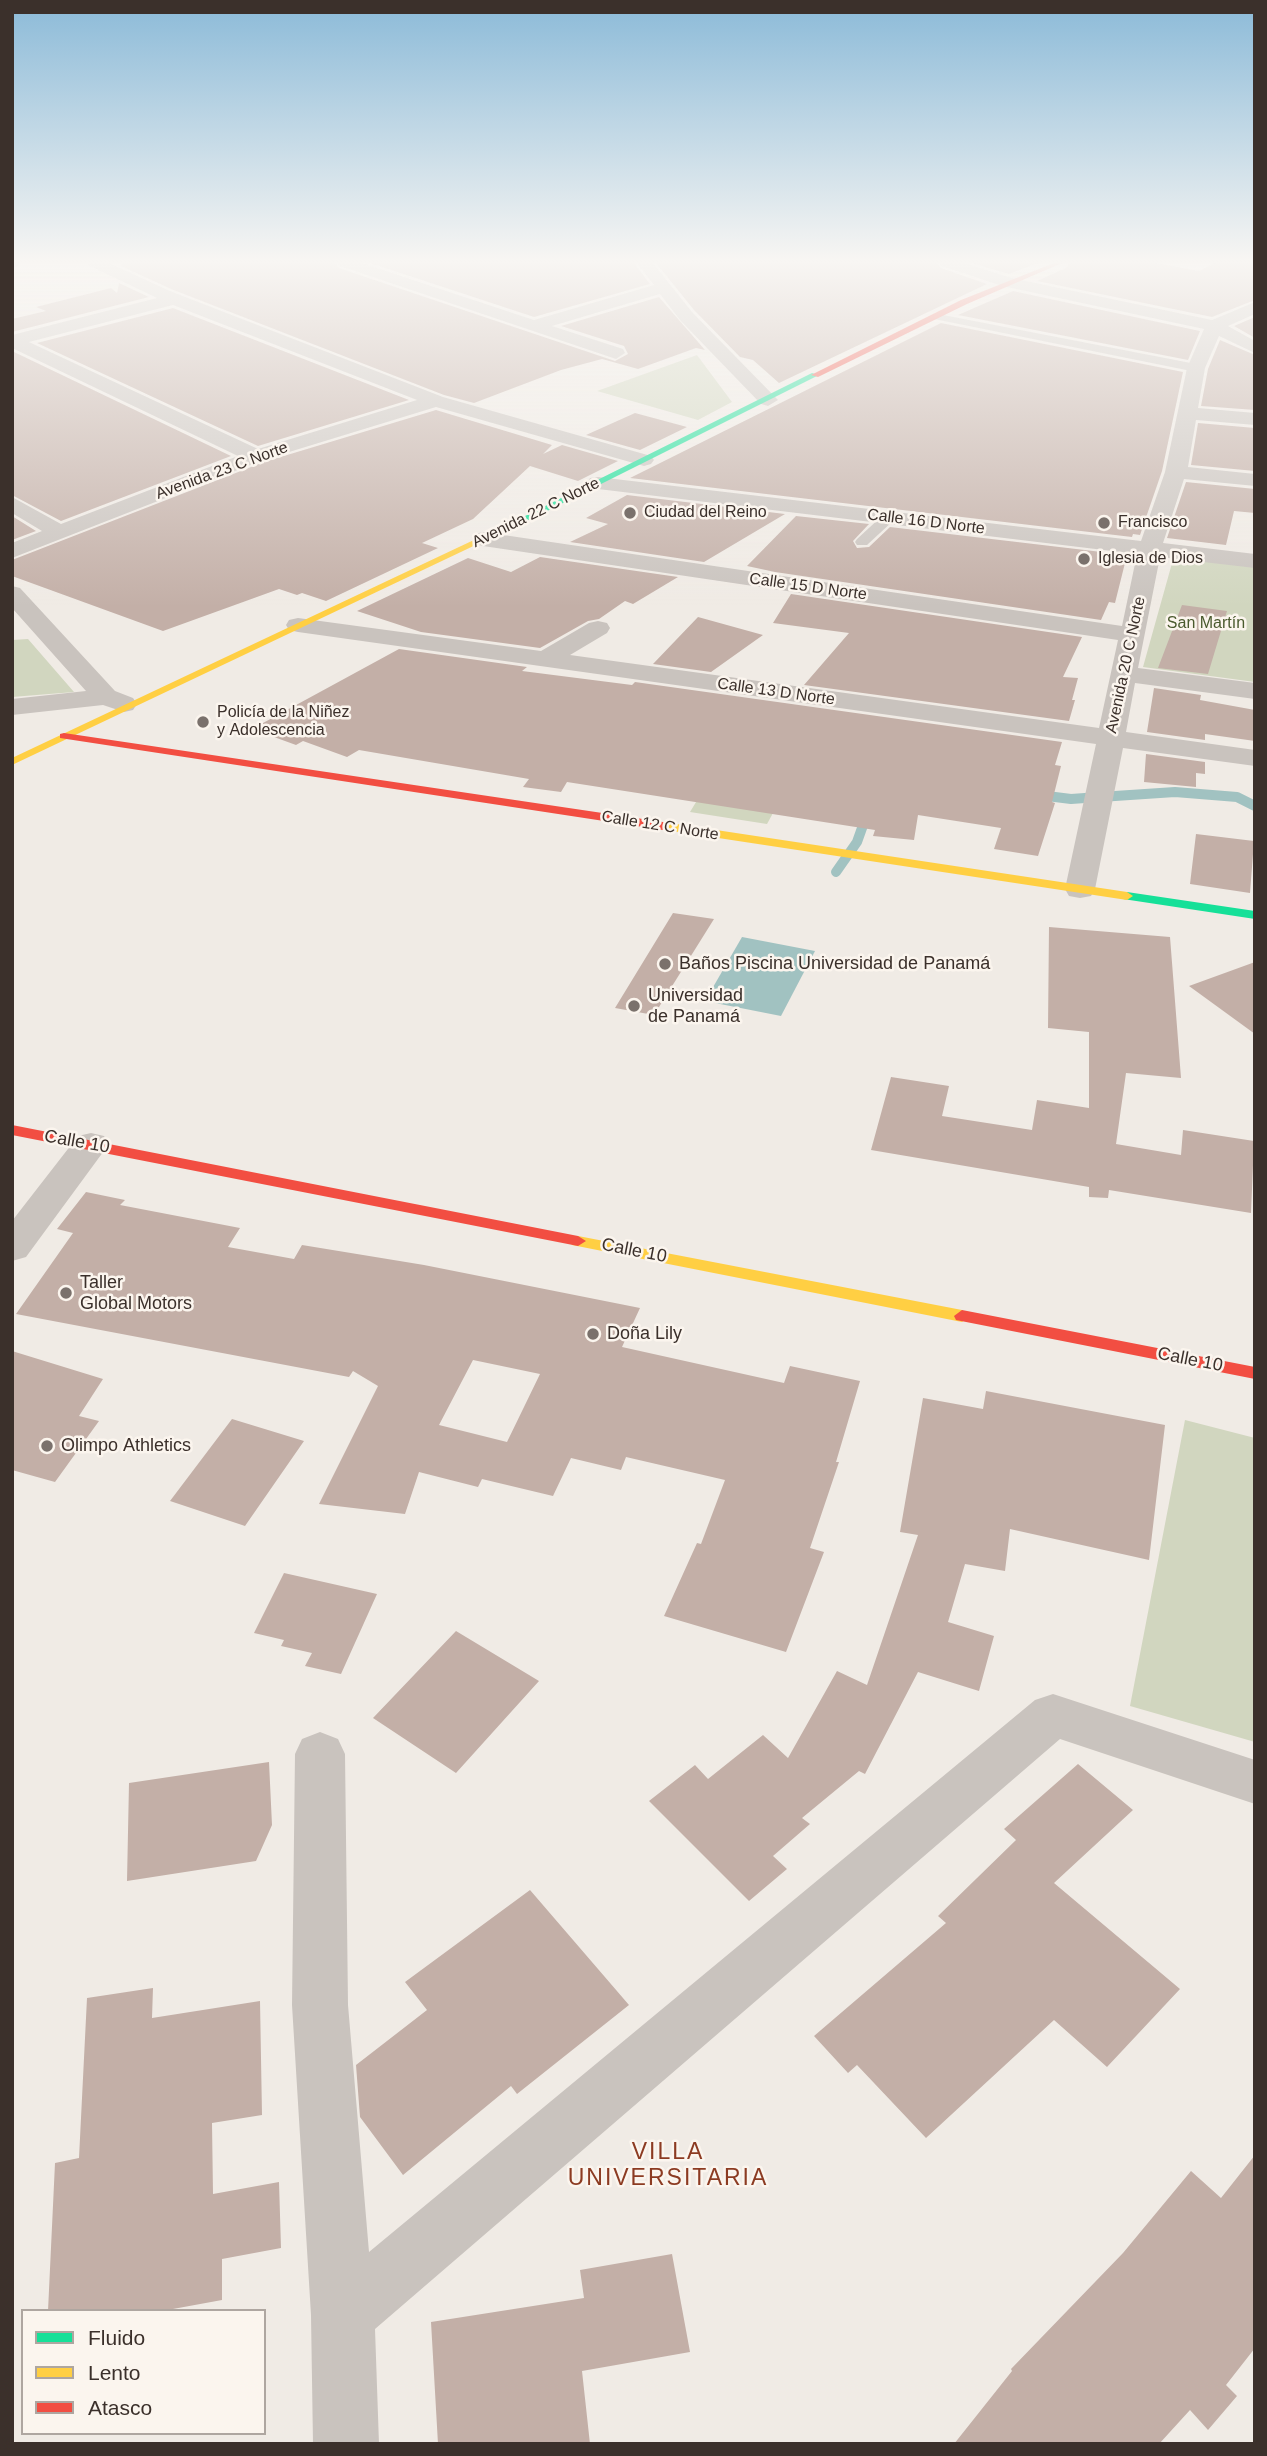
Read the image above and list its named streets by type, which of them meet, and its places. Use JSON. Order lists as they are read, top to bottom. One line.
{"streets":{"street":["Avenida 23 C Norte","Avenida 22 C Norte","Calle 16 D Norte","Calle 15 D Norte","Avenida 20 C Norte","Calle 13 D Norte","Calle 12 C Norte","Calle 10"]},"crossings":[["Avenida 22 C Norte","Calle 16 D Norte"],["Avenida 22 C Norte","Calle 15 D Norte"],["Avenida 22 C Norte","Calle 13 D Norte"],["Avenida 22 C Norte","Calle 12 C Norte"],["Calle 16 D Norte","Avenida 20 C Norte"],["Calle 15 D Norte","Avenida 20 C Norte"],["Avenida 20 C Norte","Calle 13 D Norte"],["Avenida 20 C Norte","Calle 12 C Norte"]],"districts":["VILLA UNIVERSITARIA"],"parks":["San Martín"],"places":["Ciudad del Reino","Francisco","Iglesia de Dios","Policía de la Niñez y Adolescencia","Baños Piscina Universidad de Panamá","Universidad de Panamá","Taller Global Motors","Doña Lily","Olimpo Athletics"],"legend":["Fluido","Lento","Atasco"]}
